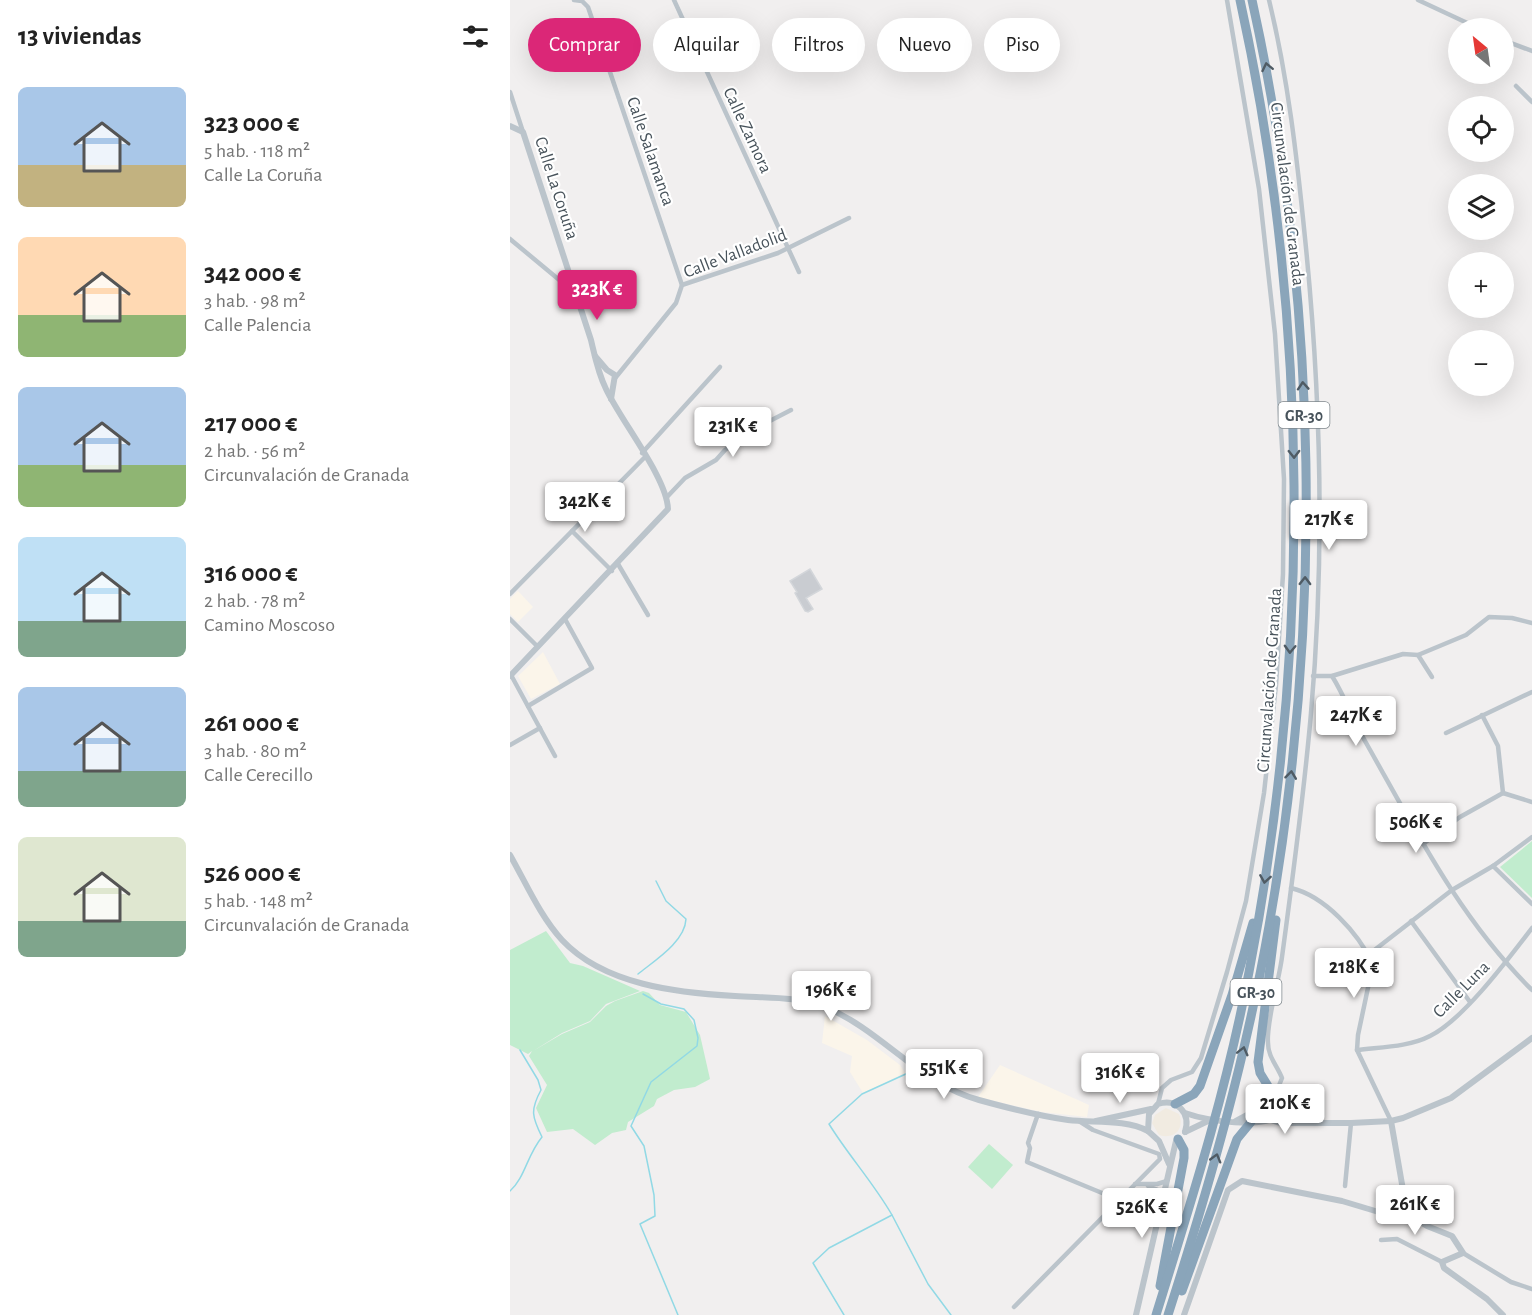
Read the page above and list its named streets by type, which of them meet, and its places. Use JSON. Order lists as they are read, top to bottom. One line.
{"streets":{"highway":["Circunvalación de Granada","GR-30"],"street":["Calle Zamora","Calle Salamanca","Calle La Coruña","Calle Valladolid","Calle Luna"]},"crossings":[["Calle Zamora","Calle Valladolid"],["Calle Salamanca","Calle Valladolid"],["Calle La Coruña","Calle Valladolid"]],"north":"top left","page":{"heading":"13 viviendas","map_buttons":["+","−"],"chip":["Comprar","Alquilar","Filtros","Nuevo","Piso"],"list":[{"name":"323 000 €","note":"5 hab. · 118 m² · Calle La Coruña"},{"name":"342 000 €","note":"3 hab. · 98 m² · Calle Palencia"},{"name":"217 000 €","note":"2 hab. · 56 m² · Circunvalación de Granada"},{"name":"316 000 €","note":"2 hab. · 78 m² · Camino Moscoso"},{"name":"261 000 €","note":"3 hab. · 80 m² · Calle Cerecillo"},{"name":"526 000 €","note":"5 hab. · 148 m² · Circunvalación de Granada"}],"price":["323K €","231K €","342K €","217K €","247K €","506K €","218K €","196K €","551K €","316K €","210K €","261K €","526K €"]}}
